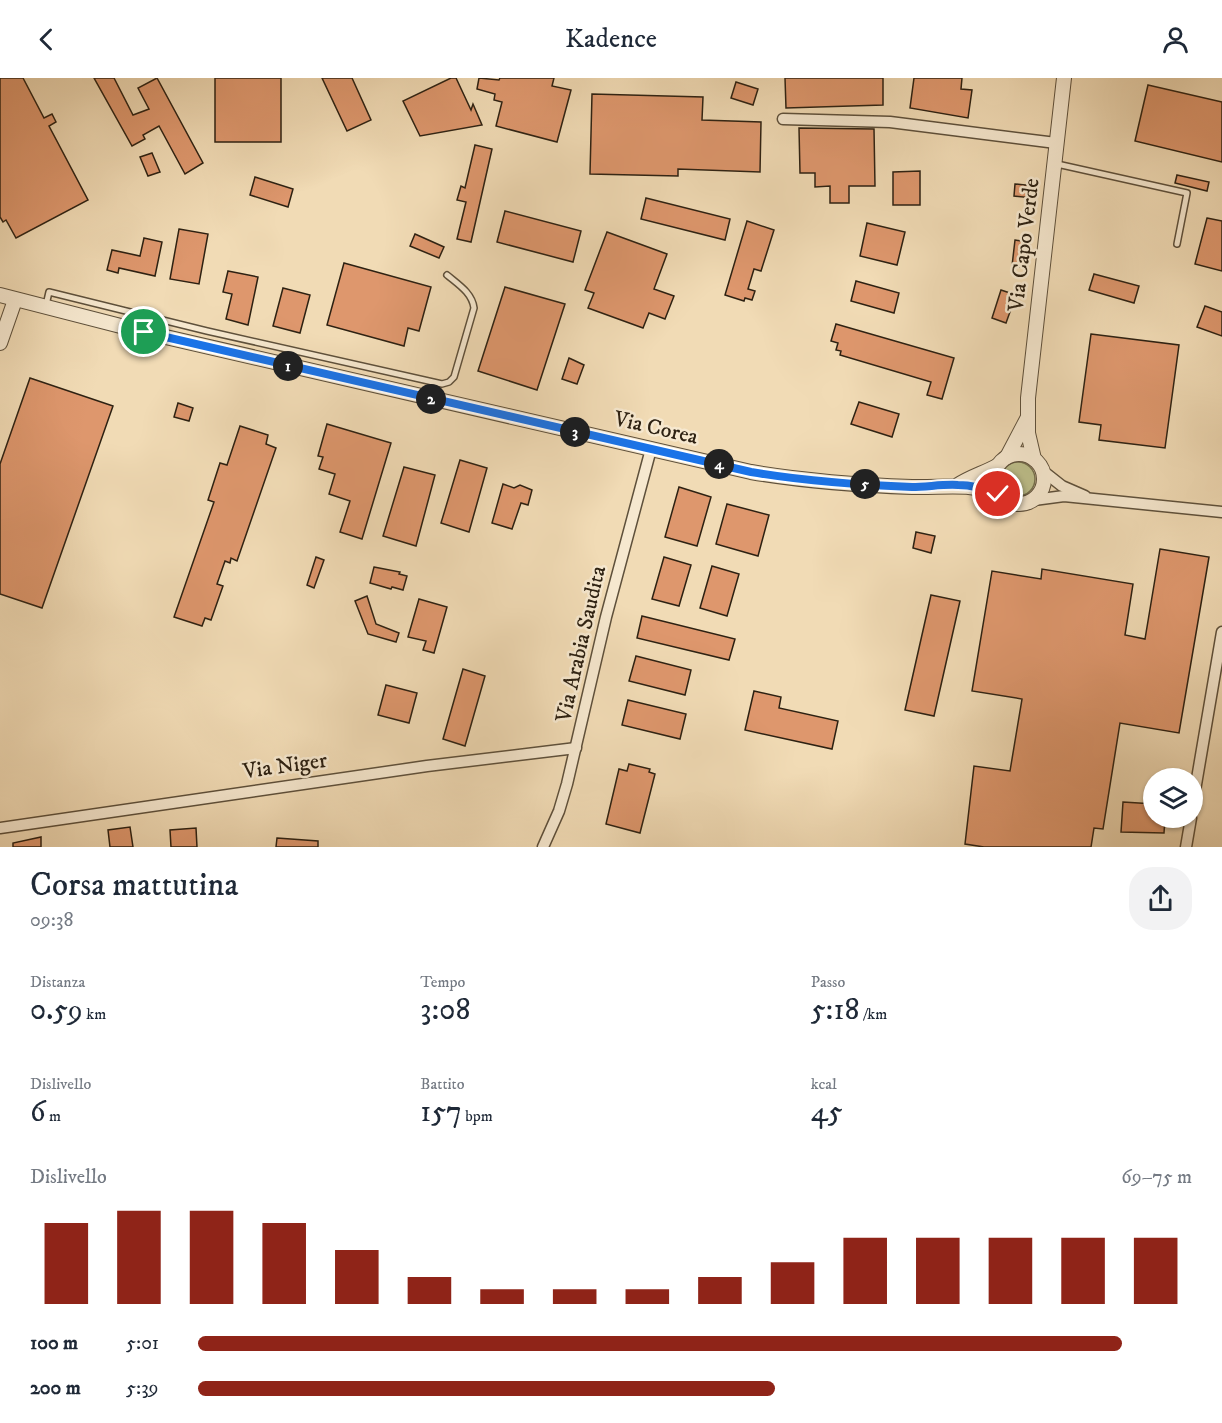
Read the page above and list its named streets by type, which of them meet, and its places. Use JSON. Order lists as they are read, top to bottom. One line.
{"streets":{"street":["Via Capo Verde","Via Corea","Via Arabia Saudita","Via Niger"]},"crossings":[["Via Corea","Via Arabia Saudita"],["Via Arabia Saudita","Via Niger"]],"page":{"header":"Kadence","pins":["1","2","3","4","5"],"heading":["Corsa mattutina","09:38"],"stats":[["Distanza","0.59 km"],["Tempo","3:08"],["Passo","5:18 /km"],["Dislivello","6 m"],["Battito","157 bpm"],["kcal","45"]],"chart":["Dislivello","69–75 m"],"list":[{"name":"100 m","note":"5:01"},{"name":"200 m","note":"5:39"}]}}
